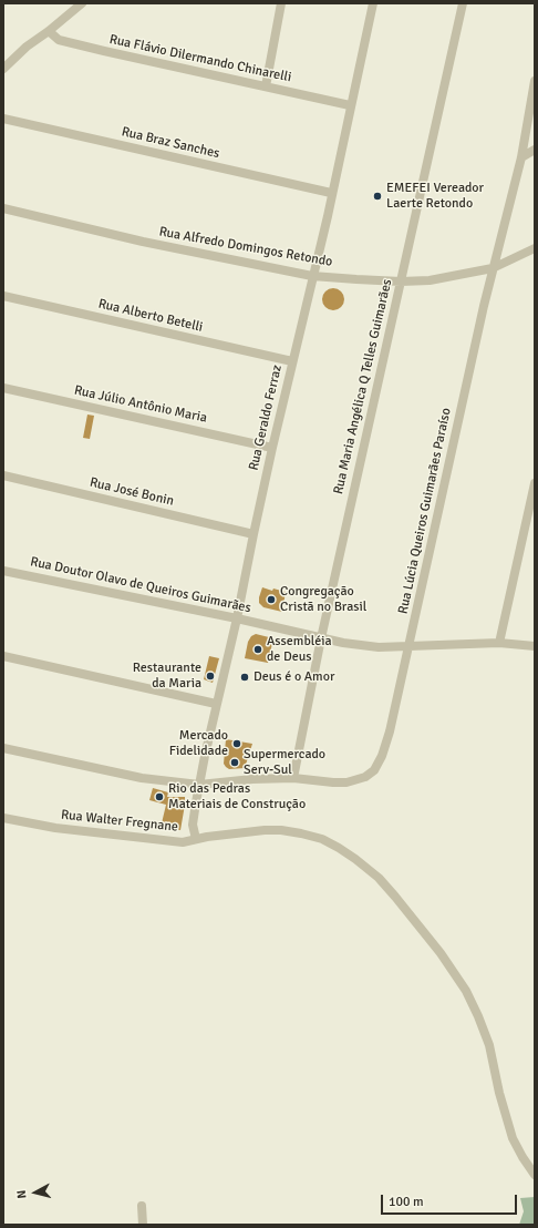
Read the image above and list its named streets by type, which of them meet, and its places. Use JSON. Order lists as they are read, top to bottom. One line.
{"streets":{"street":["Rua Flávio Dilermando Chinarelli","Rua Braz Sanches","Rua Alfredo Domingos Retondo","Rua Alberto Betelli","Rua Maria Angélica Q Telles Guimarães","Rua Júlio Antônio Maria","Rua Geraldo Ferraz","Rua José Bonin","Rua Lúcia Queiros Guimarães Paraíso","Rua Doutor Olavo de Queiros Guimarães","Rua Walter Fregnane"]},"crossings":[["Rua Flávio Dilermando Chinarelli","Rua Geraldo Ferraz"],["Rua Braz Sanches","Rua Geraldo Ferraz"],["Rua Alfredo Domingos Retondo","Rua Maria Angélica Q Telles Guimarães"],["Rua Alfredo Domingos Retondo","Rua Geraldo Ferraz"],["Rua Alfredo Domingos Retondo","Rua Lúcia Queiros Guimarães Paraíso"],["Rua Alberto Betelli","Rua Geraldo Ferraz"],["Rua Maria Angélica Q Telles Guimarães","Rua Lúcia Queiros Guimarães Paraíso"],["Rua Maria Angélica Q Telles Guimarães","Rua Doutor Olavo de Queiros Guimarães"],["Rua Júlio Antônio Maria","Rua Geraldo Ferraz"],["Rua Geraldo Ferraz","Rua José Bonin"],["Rua Geraldo Ferraz","Rua Lúcia Queiros Guimarães Paraíso"],["Rua Geraldo Ferraz","Rua Doutor Olavo de Queiros Guimarães"],["Rua Geraldo Ferraz","Rua Walter Fregnane"],["Rua Lúcia Queiros Guimarães Paraíso","Rua Doutor Olavo de Queiros Guimarães"]],"places":["EMEFEI Vereador Laerte Retondo","Congregação Cristã no Brasil","Assembléia de Deus","Restaurante da Maria","Deus é o Amor","Mercado Fidelidade","Supermercado Serv-Sul","Rio das Pedras Materiais de Construção"],"scale_bar":"100 m","north":"left"}
